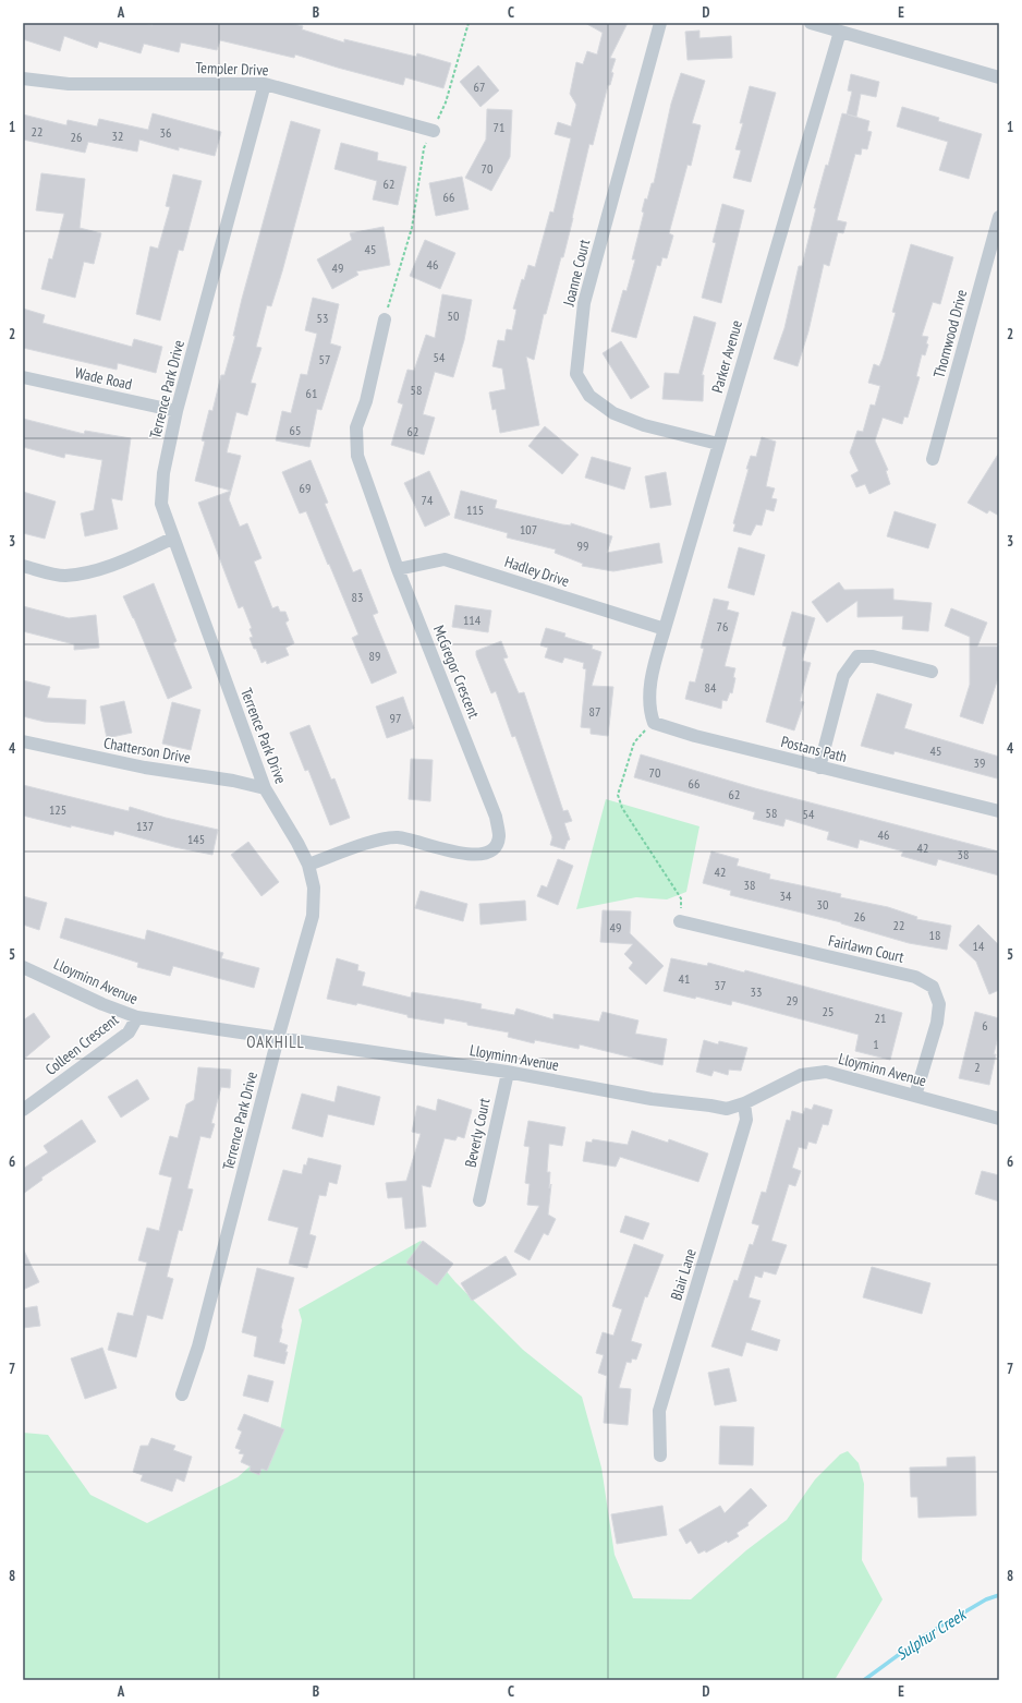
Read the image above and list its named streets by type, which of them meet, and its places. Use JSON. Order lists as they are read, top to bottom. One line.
{"streets":{"street":["Templer Drive","Joanne Court","Thornwood Drive","Parker Avenue","Wade Road","Terrence Park Drive","Hadley Drive","McGregor Crescent","Postans Path","Chatterson Drive","Fairlawn Court","Lloyminn Avenue","Colleen Crescent","Beverly Court","Blair Lane"]},"crossings":[["Templer Drive","Terrence Park Drive"],["Joanne Court","Parker Avenue"],["Parker Avenue","Hadley Drive"],["Parker Avenue","Postans Path"],["Wade Road","Terrence Park Drive"],["Terrence Park Drive","McGregor Crescent"],["Terrence Park Drive","Chatterson Drive"],["Terrence Park Drive","Lloyminn Avenue"],["Hadley Drive","McGregor Crescent"],["Fairlawn Court","Lloyminn Avenue"],["Lloyminn Avenue","Colleen Crescent"],["Lloyminn Avenue","Beverly Court"],["Lloyminn Avenue","Blair Lane"]],"districts":["OAKHILL"],"water":["Sulphur Creek"],"house_numbers":["67","71","22","36","32","26","70","62","66","45","46","49","50","53","54","57","58","61","65","62","69","74","115","107","99","83","114","76","89","84","87","97","45","39","70","66","62","125","58","54","137","46","145","42","38","42","38","34","30","26","22","49","18","14","41","37","33","29","25","21","6","1","2"],"grid":{"columns":["A","B","C","D","E"],"rows":["1","2","3","4","5","6","7","8"]}}
